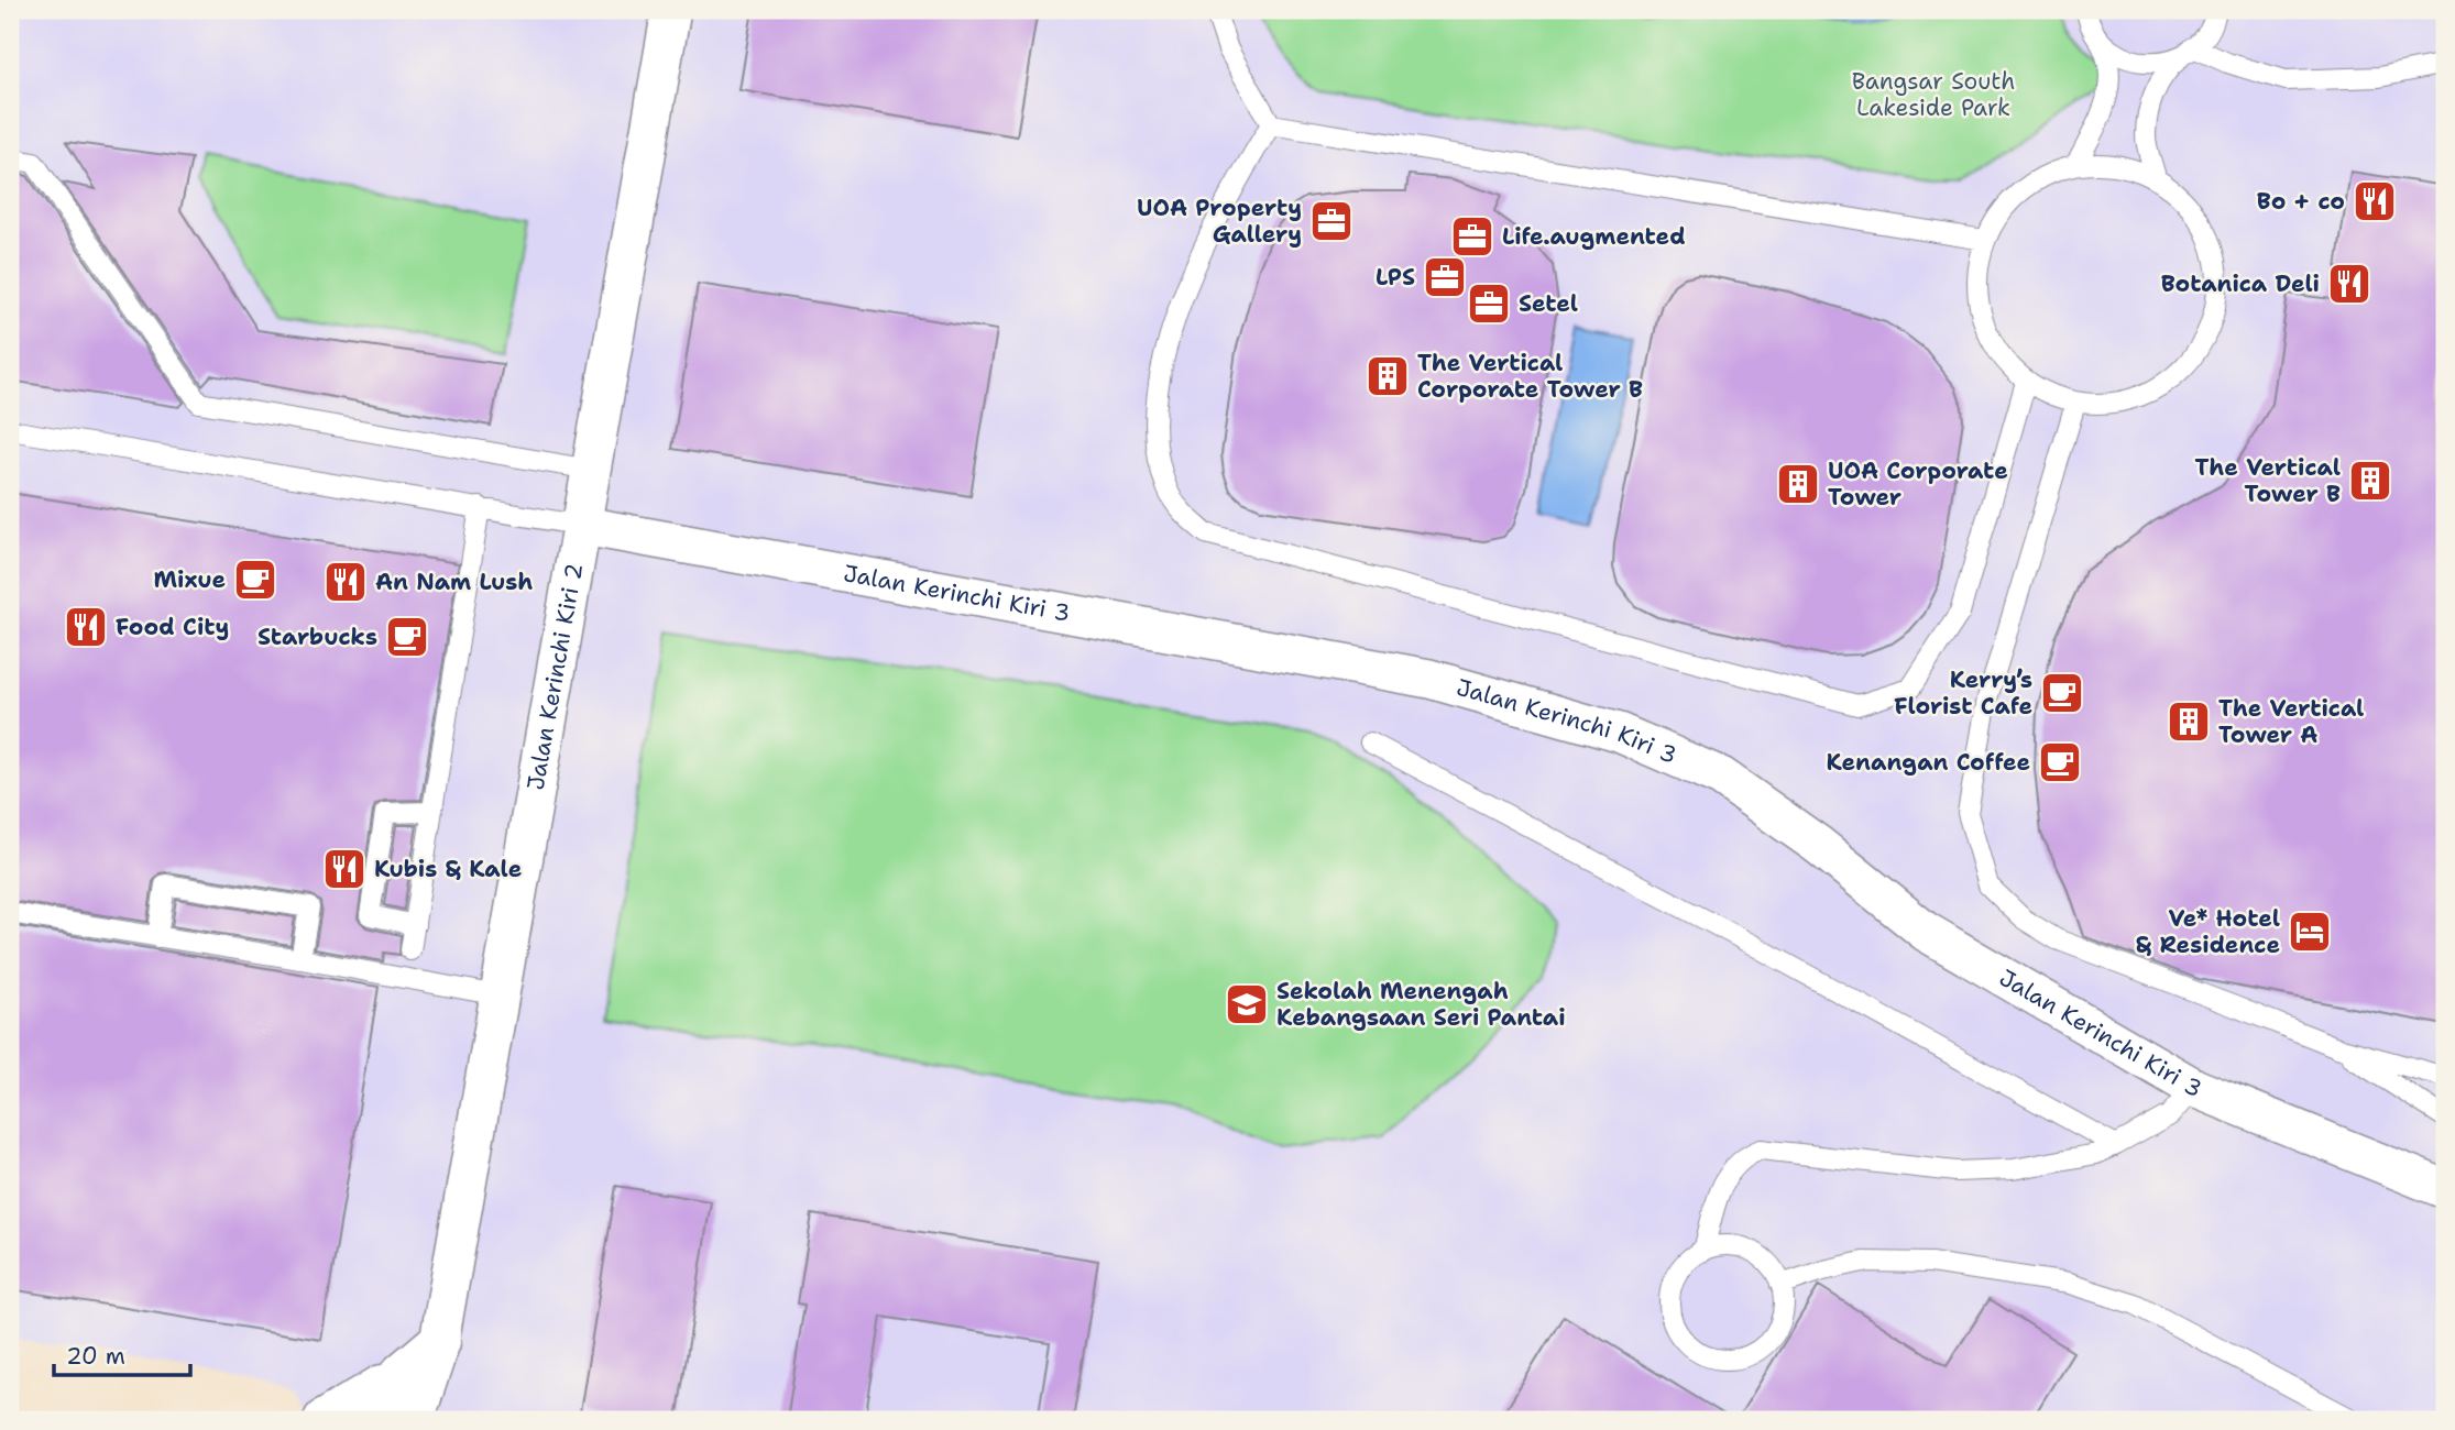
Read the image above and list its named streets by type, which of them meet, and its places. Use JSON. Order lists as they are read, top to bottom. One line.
{"streets":{"street":["Jalan Kerinchi Kiri 3","Jalan Kerinchi Kiri 2"]},"crossings":[["Jalan Kerinchi Kiri 3","Jalan Kerinchi Kiri 2"]],"parks":["Bangsar South Lakeside Park"],"places":{"restaurant":["Bo + co","Botanica Deli","An Nam Lush","Food City","Kubis & Kale"],"office":["UOA Property Gallery","Life.augmented","LPS","Setel"],"building":["The Vertical Corporate Tower B","The Vertical Tower B","UOA Corporate Tower","The Vertical Tower A"],"cafe":["Mixue","Starbucks","Kerry’s Florist Cafe","Kenangan Coffee"],"hotel":["Ve* Hotel & Residence"],"school or university":["Sekolah Menengah Kebangsaan Seri Pantai"]},"scale_bar":"20 m"}
